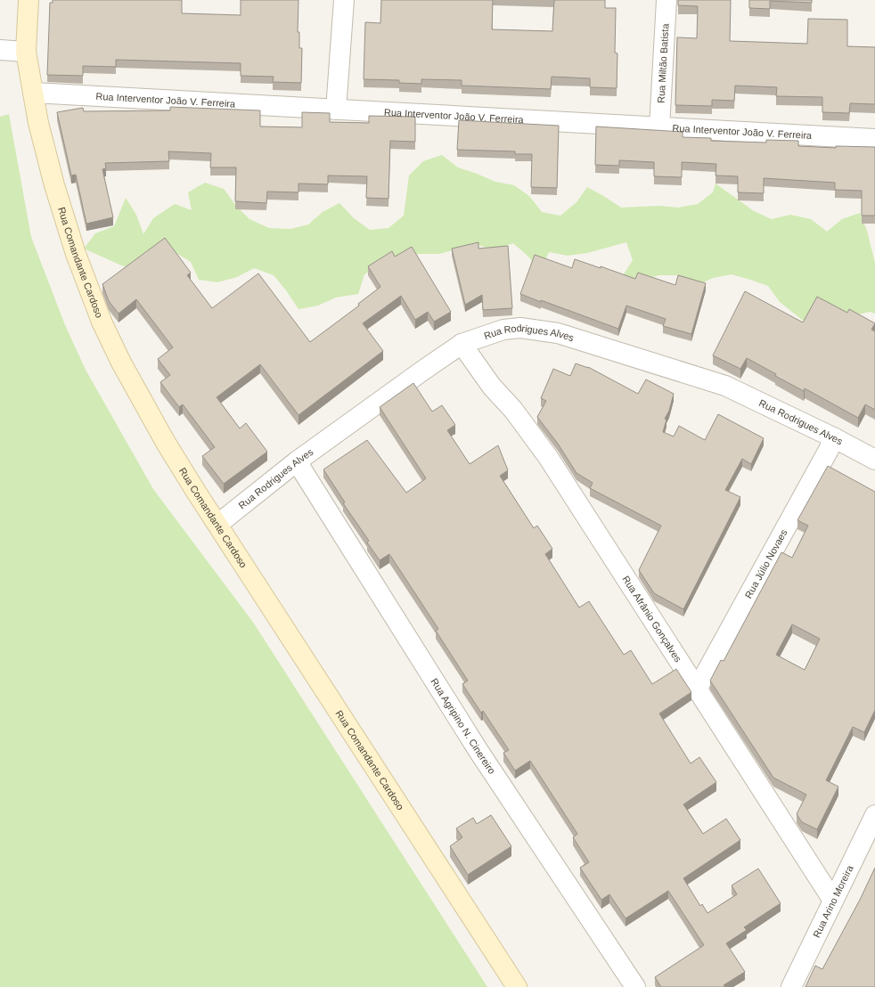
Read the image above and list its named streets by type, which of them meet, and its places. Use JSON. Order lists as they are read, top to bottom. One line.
{"streets":{"street":["Rua Miltão Batista","Rua Interventor João V. Ferreira","Rua Comandante Cardoso","Rua Rodrigues Alves","Rua Júlio Novaes","Rua Afrânio Gonçalves","Rua Agripino N. Cinereiro","Rua Arino Moreira"]},"crossings":[["Rua Miltão Batista","Rua Interventor João V. Ferreira"],["Rua Interventor João V. Ferreira","Rua Comandante Cardoso"],["Rua Comandante Cardoso","Rua Rodrigues Alves"],["Rua Rodrigues Alves","Rua Júlio Novaes"],["Rua Rodrigues Alves","Rua Afrânio Gonçalves"],["Rua Rodrigues Alves","Rua Agripino N. Cinereiro"],["Rua Júlio Novaes","Rua Afrânio Gonçalves"],["Rua Afrânio Gonçalves","Rua Arino Moreira"]]}
